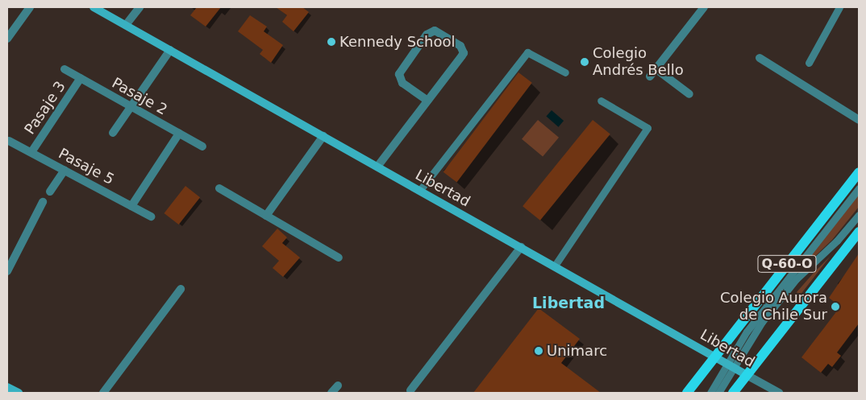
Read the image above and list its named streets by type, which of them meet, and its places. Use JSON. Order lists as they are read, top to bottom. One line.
{"streets":{"main road":["Q-60-O"],"street":["Pasaje 2","Pasaje 3","Pasaje 5","Libertad"]},"crossings":[["Pasaje 2","Pasaje 3"],["Pasaje 3","Pasaje 5"],["Libertad","Q-60-O"]],"districts":["Libertad"],"places":["Kennedy School","Colegio Andrés Bello","Colegio Aurora de Chile Sur","Unimarc"]}
